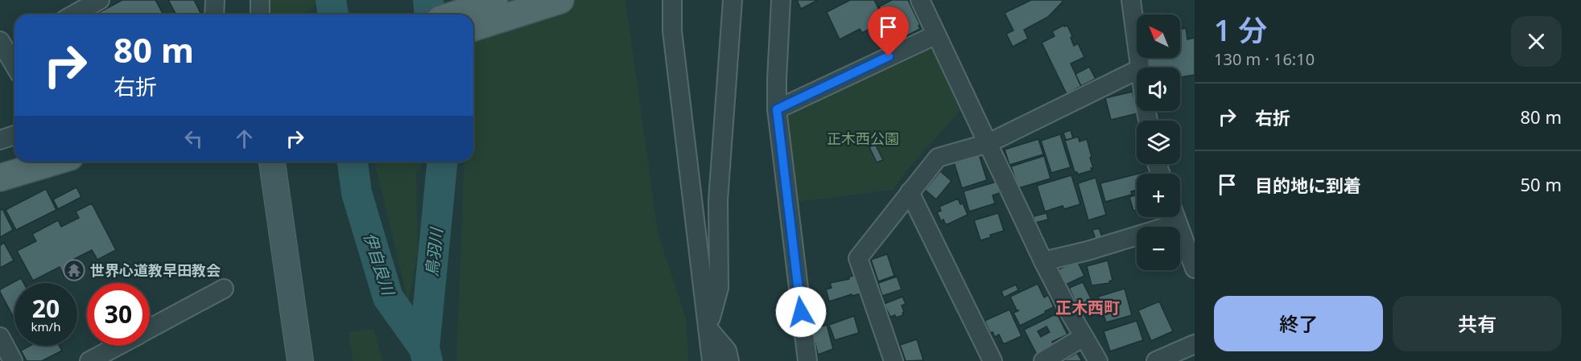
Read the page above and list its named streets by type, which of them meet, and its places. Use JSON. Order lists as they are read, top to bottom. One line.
{"districts":["正木西町"],"water":["鳥羽川","伊自良川"],"parks":["正木西公園"],"places":{"temple":["世界心道教早田教会"]},"north":"top left","page":{"heading":["1 分","130 m · 16:10"],"map_buttons":["+","−"],"turn":["80 m","右折"],"list":[{"name":"右折","value":"80 m"},{"name":"目的地に到着","value":"50 m"}],"speed":"20 km/h","limit":"30","buttons":["終了","共有"]}}
